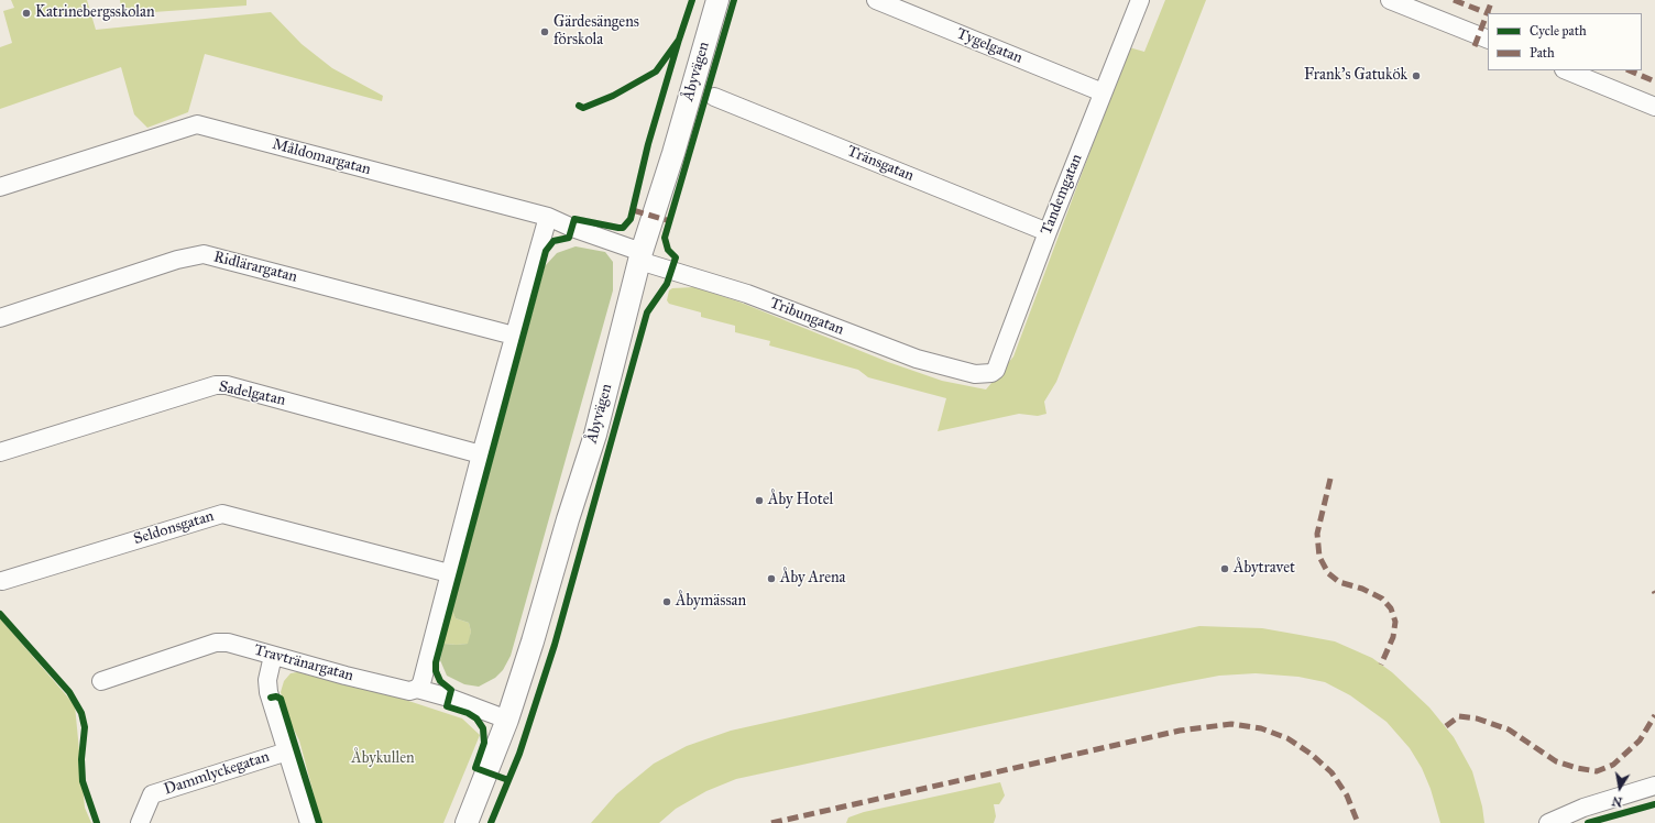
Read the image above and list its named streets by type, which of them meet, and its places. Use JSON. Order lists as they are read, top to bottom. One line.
{"streets":{"street":["Tygelgatan","Åbyvägen","Måldomargatan","Tränsgatan","Tandemgatan","Ridlärargatan","Tribungatan","Sadelgatan","Seldonsgatan","Travtränargatan","Dammlyckegatan"]},"crossings":[["Tygelgatan","Tandemgatan"],["Åbyvägen","Måldomargatan"],["Åbyvägen","Tribungatan"],["Åbyvägen","Travtränargatan"],["Måldomargatan","Tribungatan"],["Tränsgatan","Tandemgatan"],["Tandemgatan","Tribungatan"]],"parks":["Åbykullen"],"places":["Katrinebergsskolan","Gärdesängens förskola","Frank's Gatukök","Åby Hotel","Åbytravet","Åby Arena","Åbymässan"],"legend":["Cycle path","Path"],"north":"bottom"}
